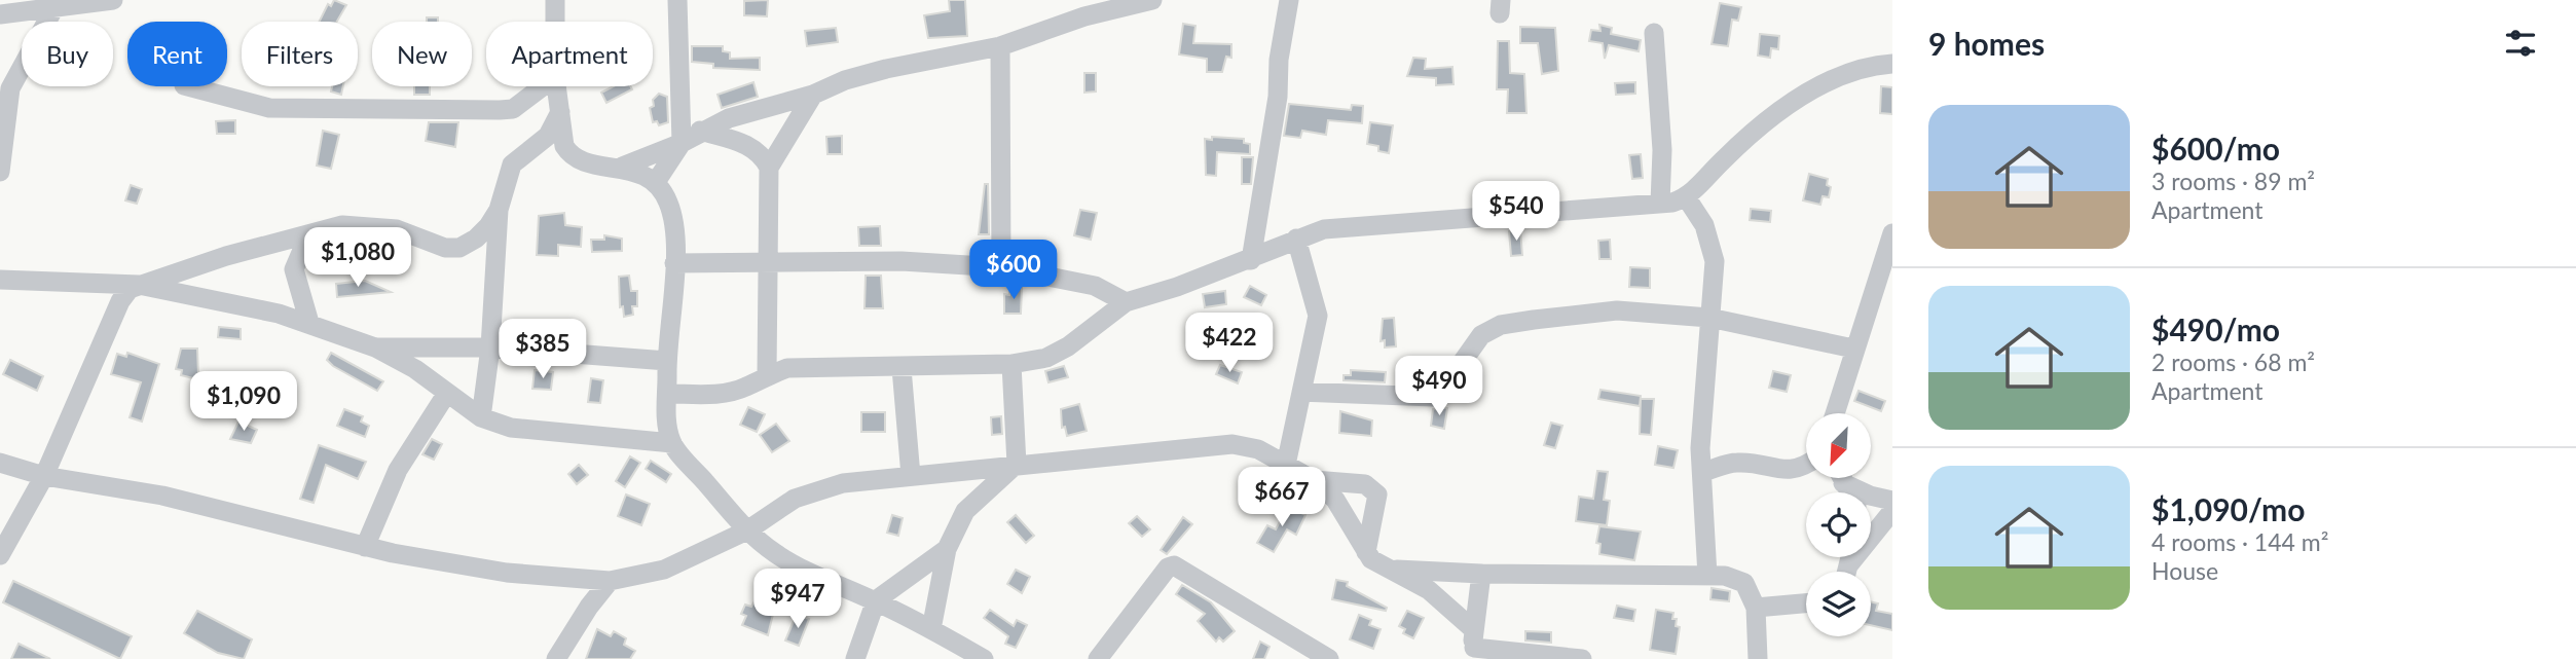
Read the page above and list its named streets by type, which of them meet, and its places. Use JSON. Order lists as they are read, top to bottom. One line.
{"north":"bottom left","page":{"heading":"9 homes","chip":["Buy","Rent","Filters","New","Apartment"],"list":[{"name":"$600/mo","note":"3 rooms · 89 m² · Apartment"},{"name":"$490/mo","note":"2 rooms · 68 m² · Apartment"},{"name":"$1,090/mo","note":"4 rooms · 144 m² · House"}],"price":["$540","$1,080","$600","$422","$385","$490","$1,090","$667","$947"]}}
